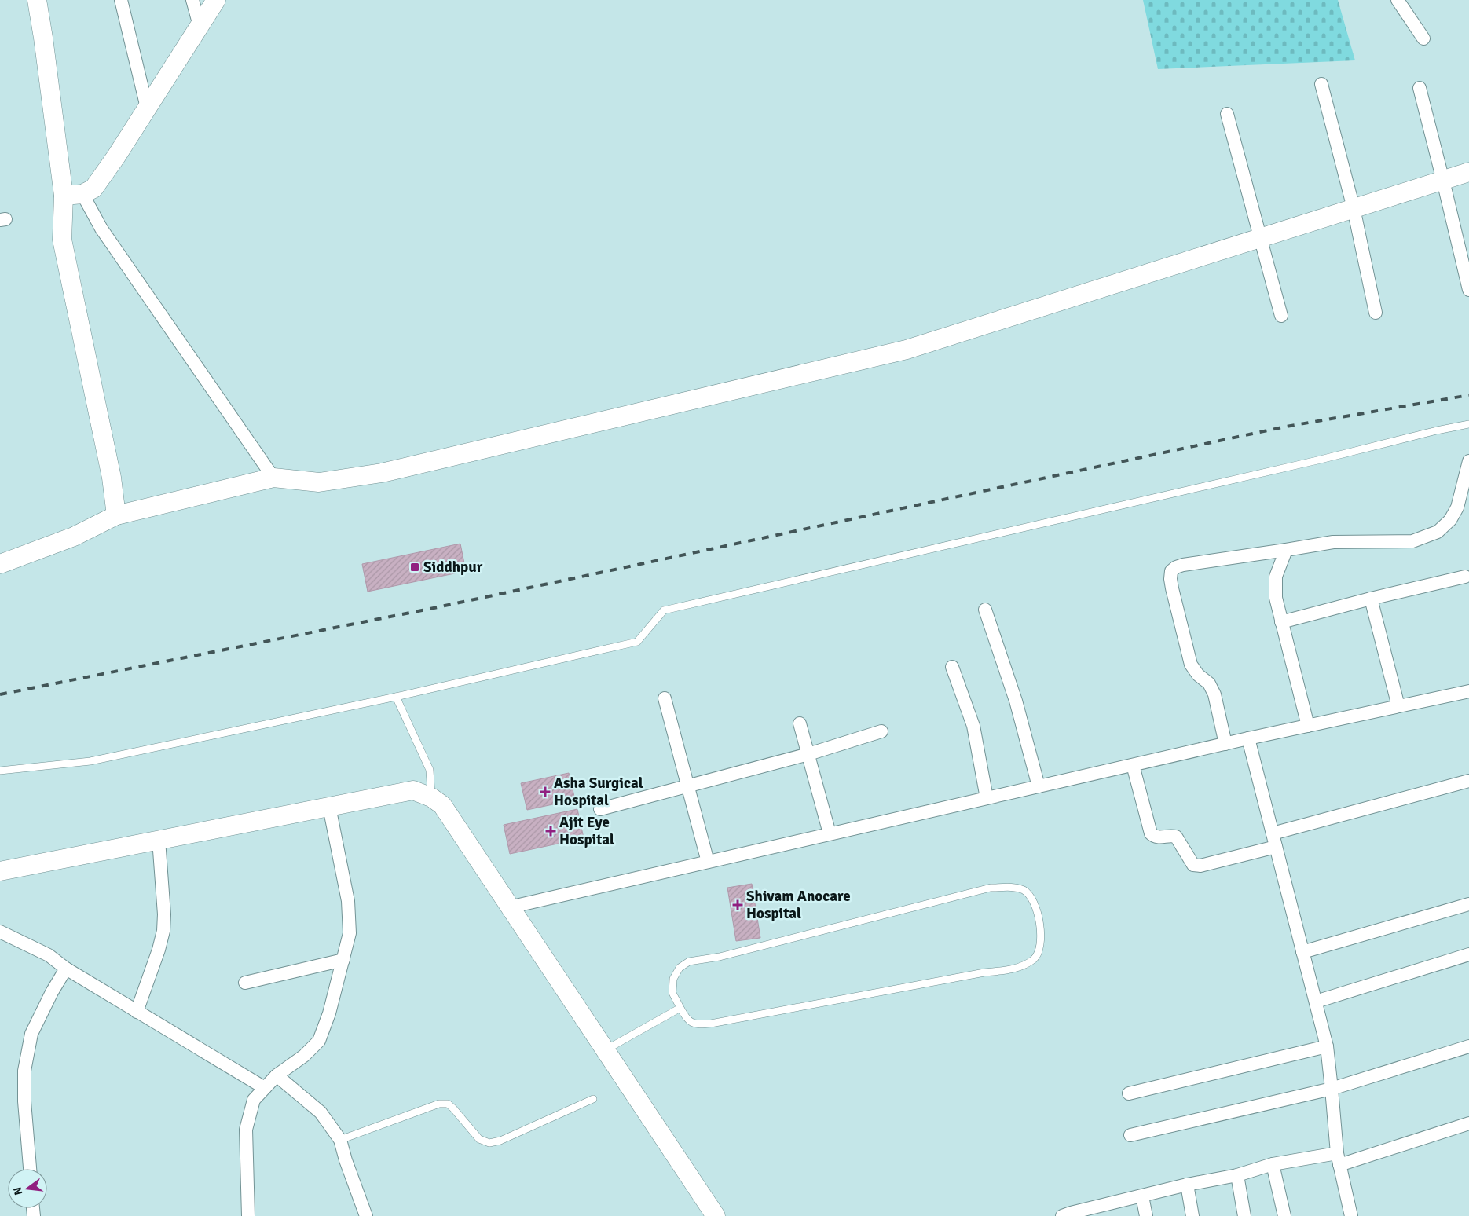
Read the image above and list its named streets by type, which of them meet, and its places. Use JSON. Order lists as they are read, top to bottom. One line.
{"places":{"transit":["Siddhpur"],"health":["Asha Surgical Hospital","Ajit Eye Hospital","Shivam Anocare Hospital"]},"north":"left"}
